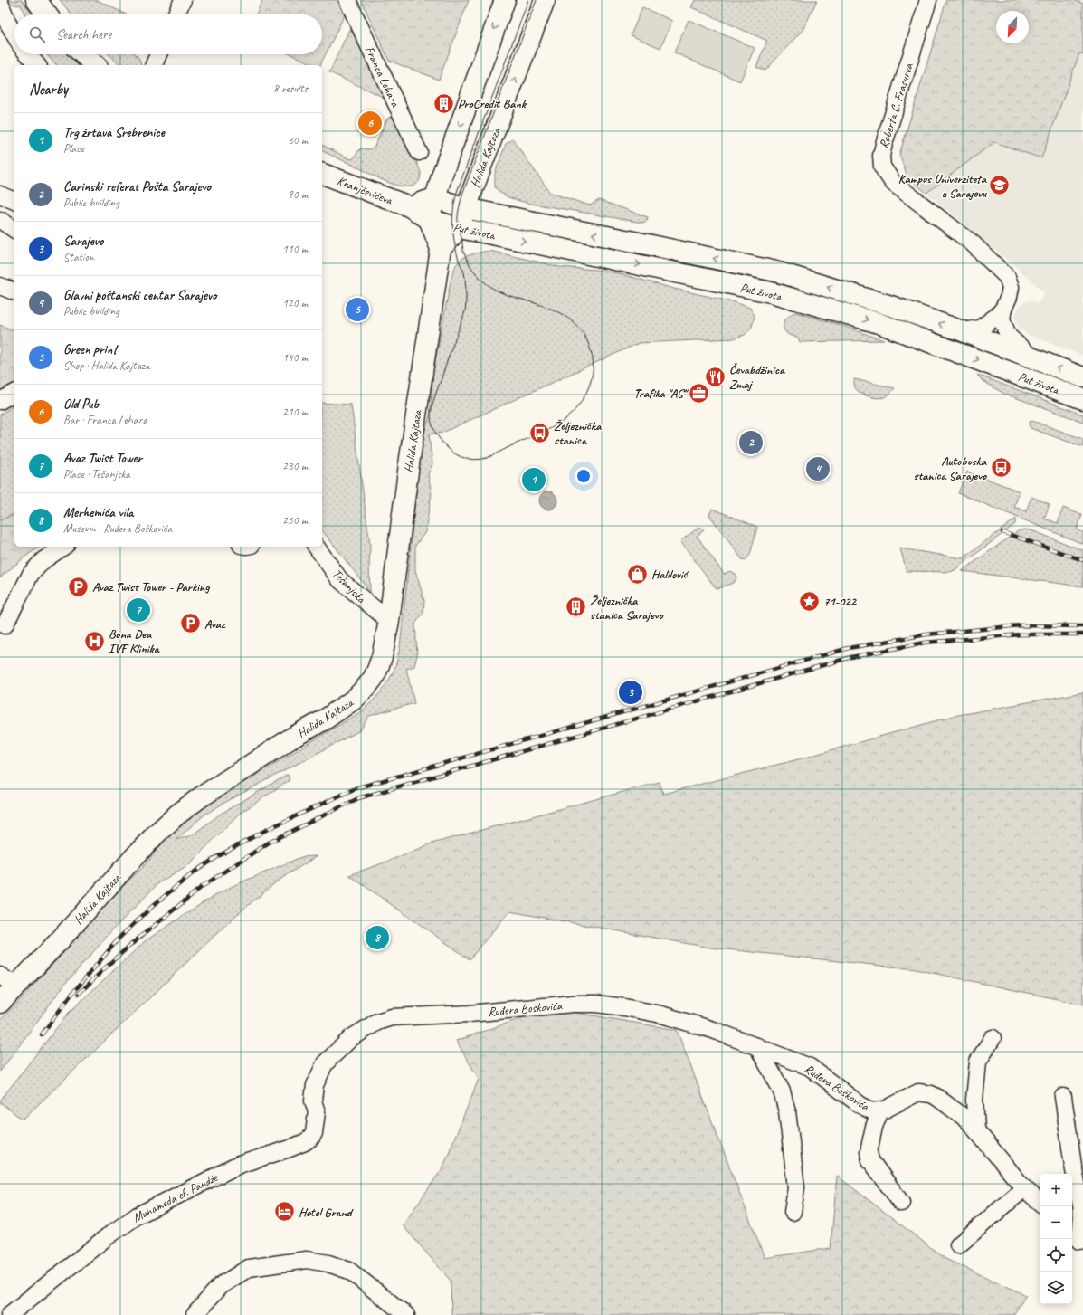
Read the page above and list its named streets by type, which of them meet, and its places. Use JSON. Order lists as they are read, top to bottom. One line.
{"streets":{"street":["Franca Lehara","Roberta C. Frasurea","Halida Kajtaza","Kranjčevićeva","Put života","Tešanjska","Ruđera Boškovića","Muhameda ef. Pandže"]},"crossings":[["Roberta C. Frasurea","Put života"],["Halida Kajtaza","Kranjčevićeva"],["Halida Kajtaza","Put života"],["Halida Kajtaza","Tešanjska"],["Kranjčevićeva","Put života"],["Ruđera Boškovića","Muhameda ef. Pandže"]],"places":{"building":["ProCredit Bank","Željeznička stanica Sarajevo"],"school or university":["Kampus Univerziteta u Sarajevu"],"restaurant":["Čevabdžinica Zmaj"],"office":["Trafika \"AS\""],"bus stop":["Željeznička stanica","Autobuska stanica Sarajevo"],"shop":["Halilović"],"parking":["Avaz Twist Tower - Parking","Avaz"],"place":["71-022"],"hospital":["Bona Dea IVF Klinika"],"hotel":["Hotel Grand"]},"north":"bottom left","page":{"search":"Search here","heading":["Nearby","8 results"],"pins":["6","5","2","4","1","7","3","8"],"list":[{"mark":"1","name":"Trg žrtava Srebrenice","note":"Place","value":"30 m"},{"mark":"2","name":"Carinski referat Pošta Sarajevo","note":"Public building","value":"90 m"},{"mark":"3","name":"Sarajevo","note":"Station","value":"110 m"},{"mark":"4","name":"Glavni poštanski centar Sarajevo","note":"Public building","value":"120 m"},{"mark":"5","name":"Green print","note":"Shop · Halida Kajtaza","value":"140 m"},{"mark":"6","name":"Old Pub","note":"Bar · Franca Lehara","value":"210 m"},{"mark":"7","name":"Avaz Twist Tower","note":"Place · Tešanjska","value":"230 m"},{"mark":"8","name":"Merhemića vila","note":"Museum · Ruđera Boškovića","value":"250 m"}],"map_buttons":["+","−"]}}
